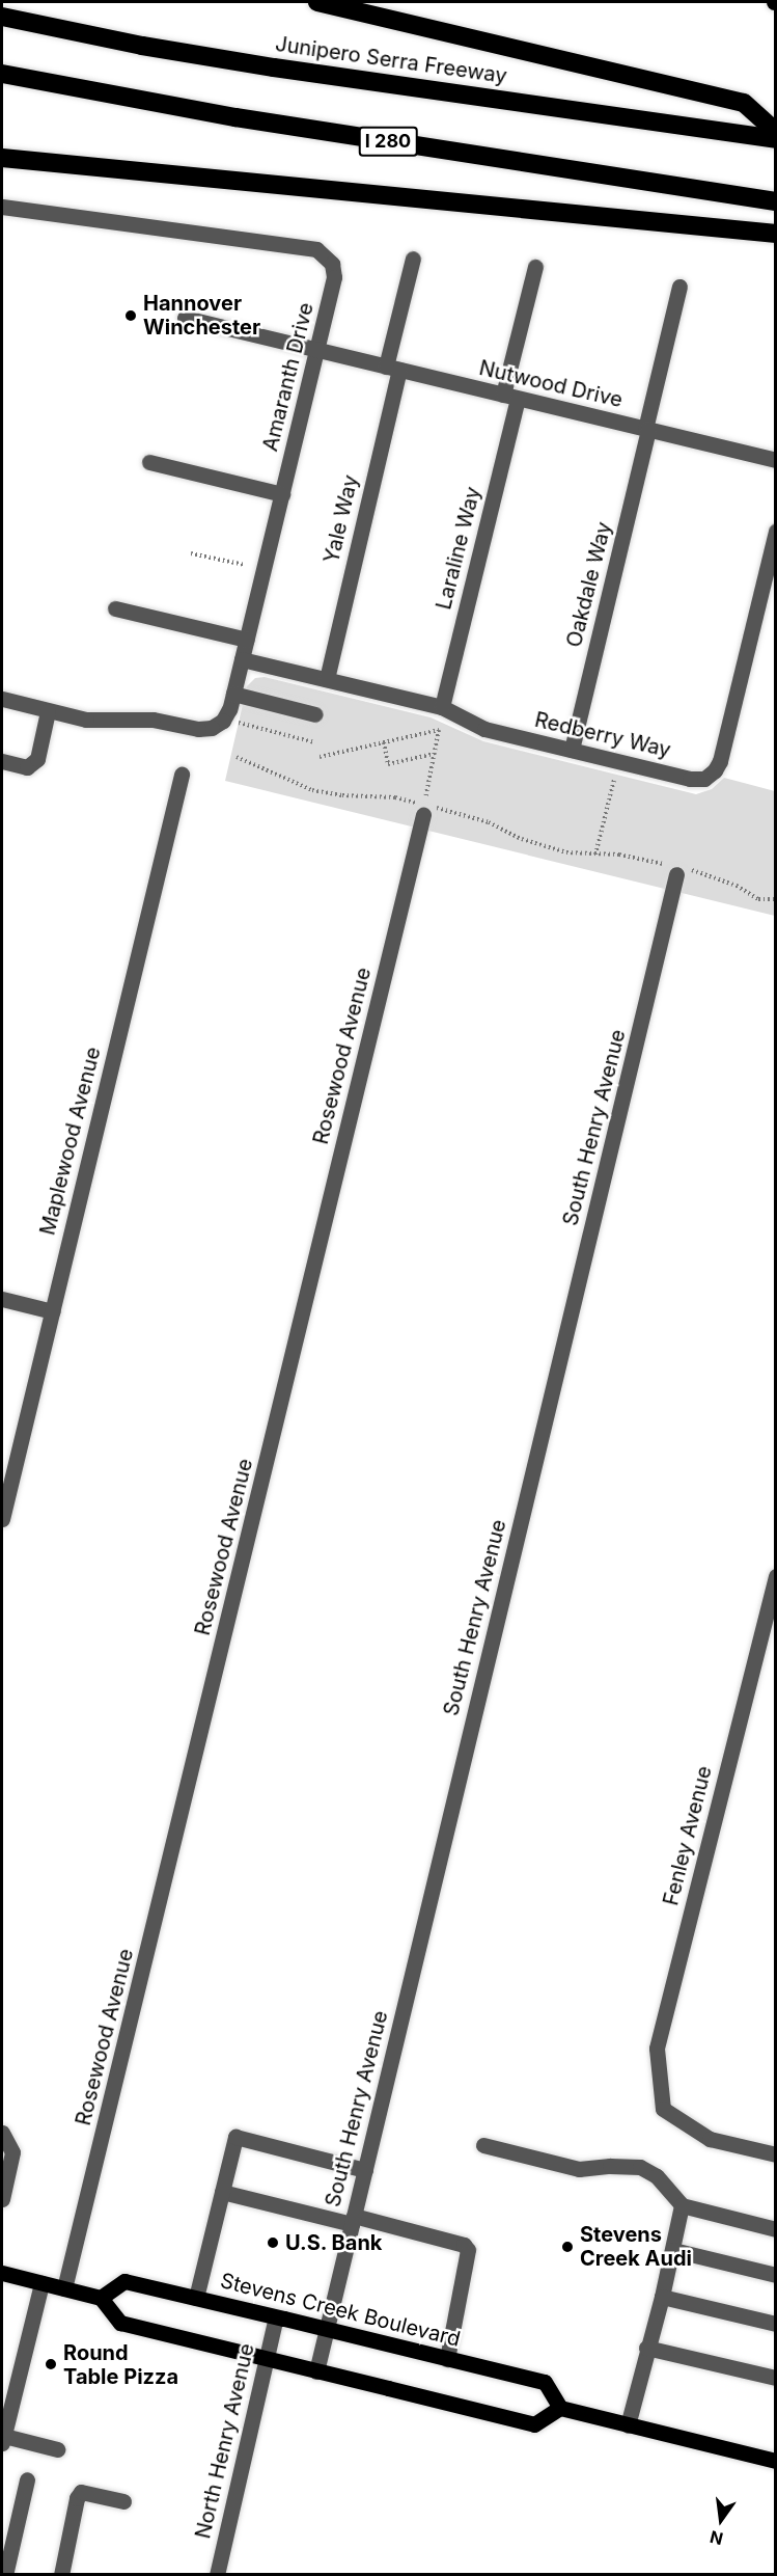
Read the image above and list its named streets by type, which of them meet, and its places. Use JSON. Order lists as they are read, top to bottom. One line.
{"streets":{"highway":["Junipero Serra Freeway","I 280"],"main road":["Stevens Creek Boulevard"],"street":["Amaranth Drive","Nutwood Drive","Yale Way","Laraline Way","Oakdale Way","Redberry Way","Rosewood Avenue","South Henry Avenue","Maplewood Avenue","Fenley Avenue","North Henry Avenue"]},"crossings":[["Amaranth Drive","Nutwood Drive"],["Amaranth Drive","Redberry Way"],["Nutwood Drive","Yale Way"],["Nutwood Drive","Laraline Way"],["Nutwood Drive","Oakdale Way"],["Yale Way","Redberry Way"],["Laraline Way","Redberry Way"],["Oakdale Way","Redberry Way"],["South Henry Avenue","Stevens Creek Boulevard"],["Stevens Creek Boulevard","North Henry Avenue"]],"places":["Hannover Winchester","U.S. Bank","Stevens Creek Audi","Round Table Pizza"],"north":"bottom"}
